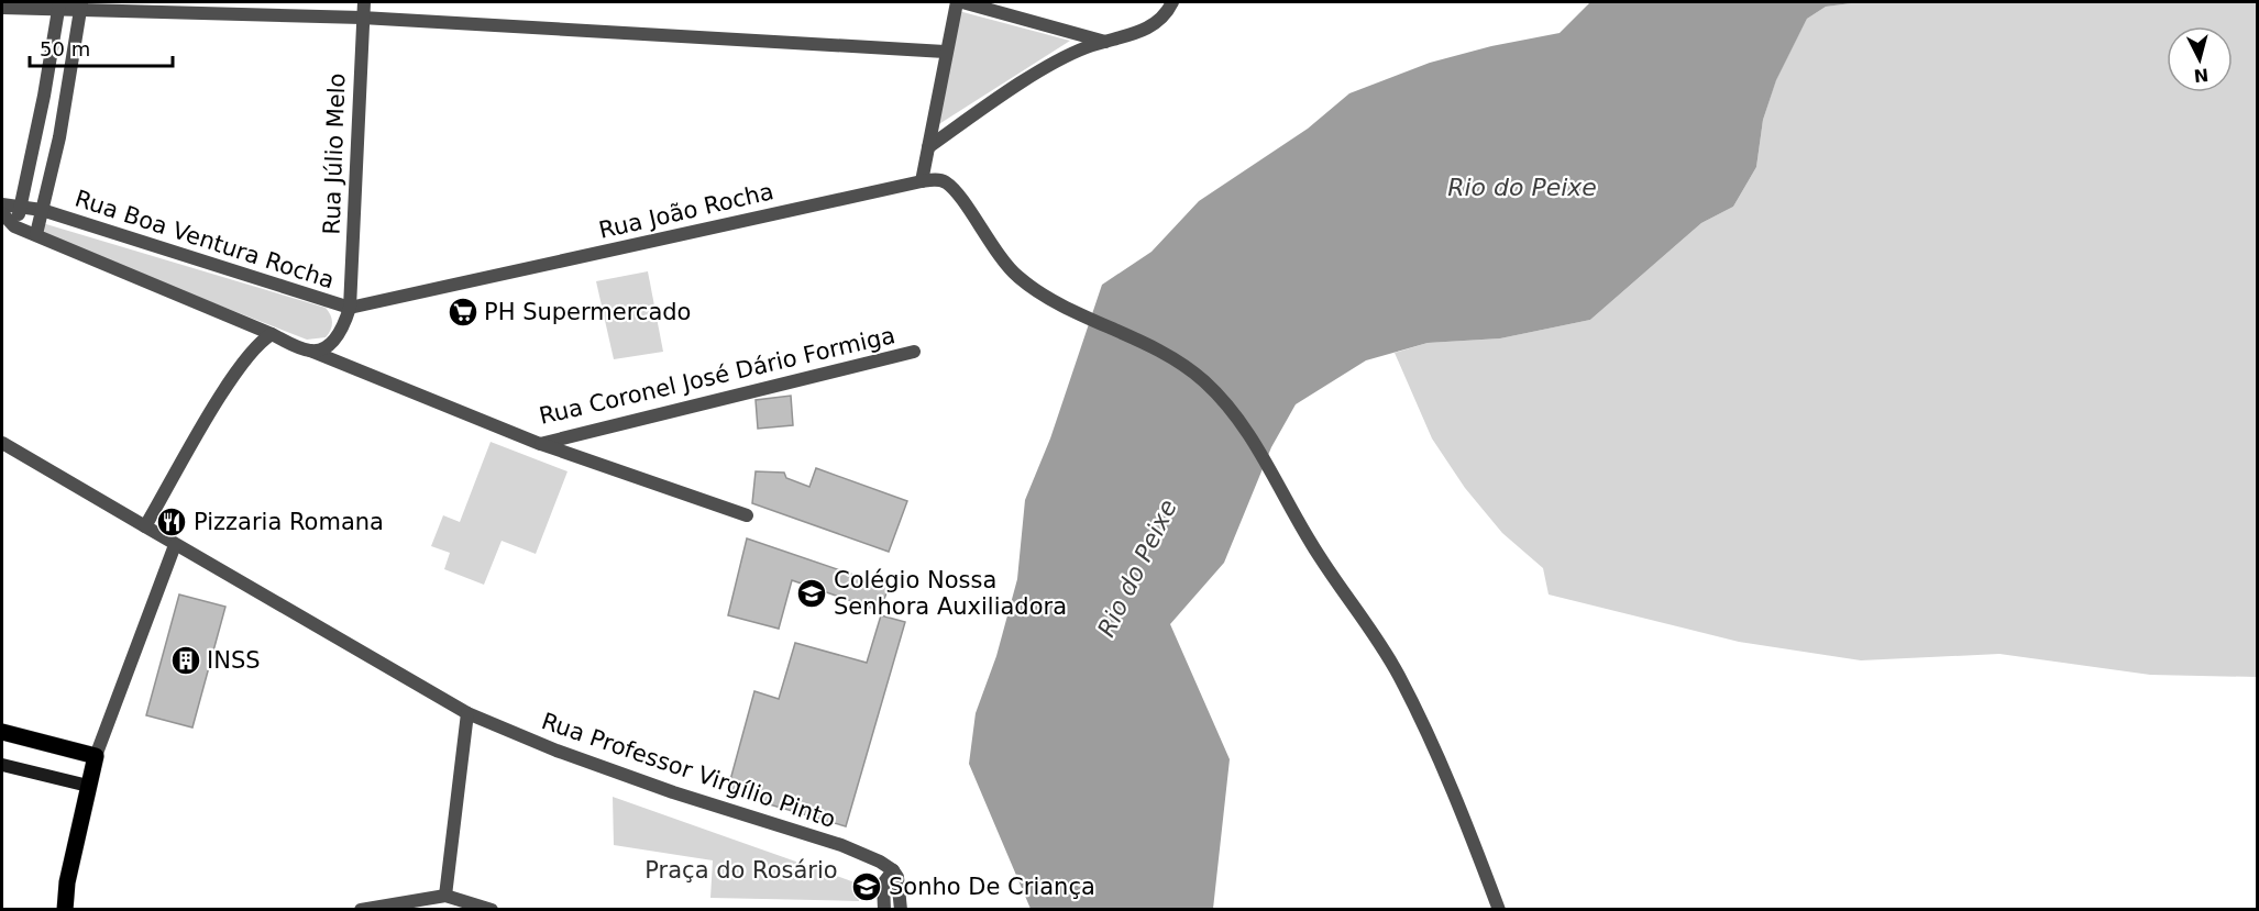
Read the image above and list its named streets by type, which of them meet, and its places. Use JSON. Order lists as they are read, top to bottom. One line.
{"streets":{"street":["Rua Júlio Melo","Rua João Rocha","Rua Boa Ventura Rocha","Rua Coronel José Dário Formiga","Rua Professor Virgílio Pinto"]},"crossings":[["Rua Júlio Melo","Rua João Rocha"],["Rua Júlio Melo","Rua Boa Ventura Rocha"],["Rua João Rocha","Rua Boa Ventura Rocha"],["Rua Boa Ventura Rocha","Rua Coronel José Dário Formiga"]],"water":["Rio do Peixe"],"parks":["Praça do Rosário"],"places":{"supermarket":["PH Supermercado"],"restaurant":["Pizzaria Romana"],"school or university":["Colégio Nossa Senhora Auxiliadora","Sonho De Criança"],"building":["INSS"]},"scale_bar":"50 m","north":"bottom"}
